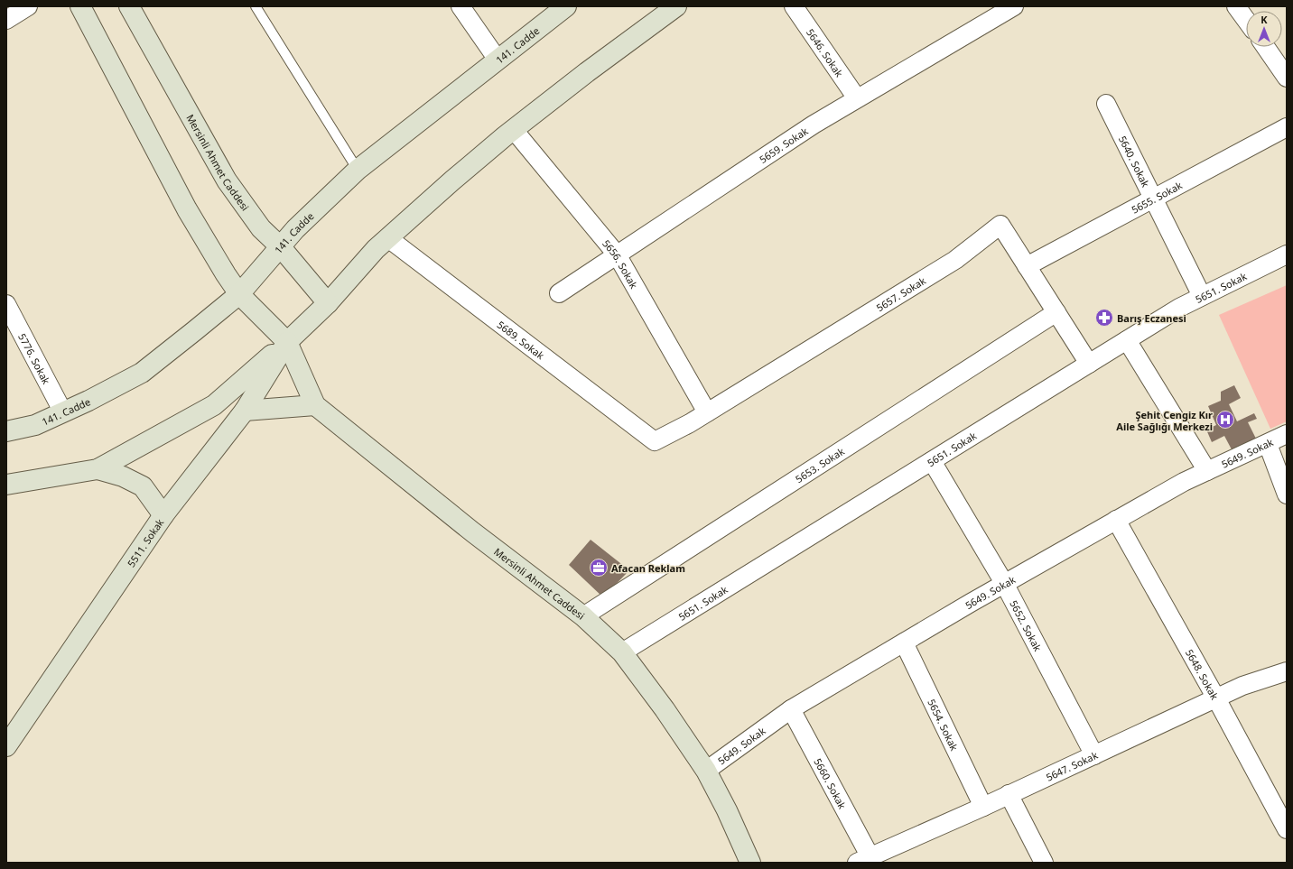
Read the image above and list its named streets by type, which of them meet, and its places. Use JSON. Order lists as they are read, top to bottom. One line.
{"streets":{"street":["141. Cadde","5646. Sokak","5659. Sokak","5640. Sokak","Mersinli Ahmet Caddesi","5655. Sokak","5656. Sokak","5651. Sokak","5657. Sokak","5689. Sokak","5776. Sokak","5649. Sokak","5653. Sokak","5511. Sokak","5652. Sokak","5648. Sokak","5654. Sokak","5647. Sokak","5660. Sokak"]},"crossings":[["141. Cadde","Mersinli Ahmet Caddesi"],["141. Cadde","5776. Sokak"],["5646. Sokak","5659. Sokak"],["5659. Sokak","5656. Sokak"],["5640. Sokak","5655. Sokak"],["5640. Sokak","5651. Sokak"],["Mersinli Ahmet Caddesi","5651. Sokak"],["Mersinli Ahmet Caddesi","5649. Sokak"],["Mersinli Ahmet Caddesi","5653. Sokak"],["Mersinli Ahmet Caddesi","5511. Sokak"],["5655. Sokak","5657. Sokak"],["5656. Sokak","5657. Sokak"],["5651. Sokak","5657. Sokak"],["5651. Sokak","5652. Sokak"],["5657. Sokak","5689. Sokak"],["5657. Sokak","5653. Sokak"],["5649. Sokak","5652. Sokak"],["5649. Sokak","5648. Sokak"],["5649. Sokak","5654. Sokak"],["5649. Sokak","5660. Sokak"],["5652. Sokak","5647. Sokak"],["5648. Sokak","5647. Sokak"],["5654. Sokak","5647. Sokak"],["5647. Sokak","5660. Sokak"]],"places":{"pharmacy":["Barış Eczanesi"],"hospital":["Şehit Cengiz Kır Aile Sağlığı Merkezi"],"office":["Afacan Reklam"]},"north":"top"}
